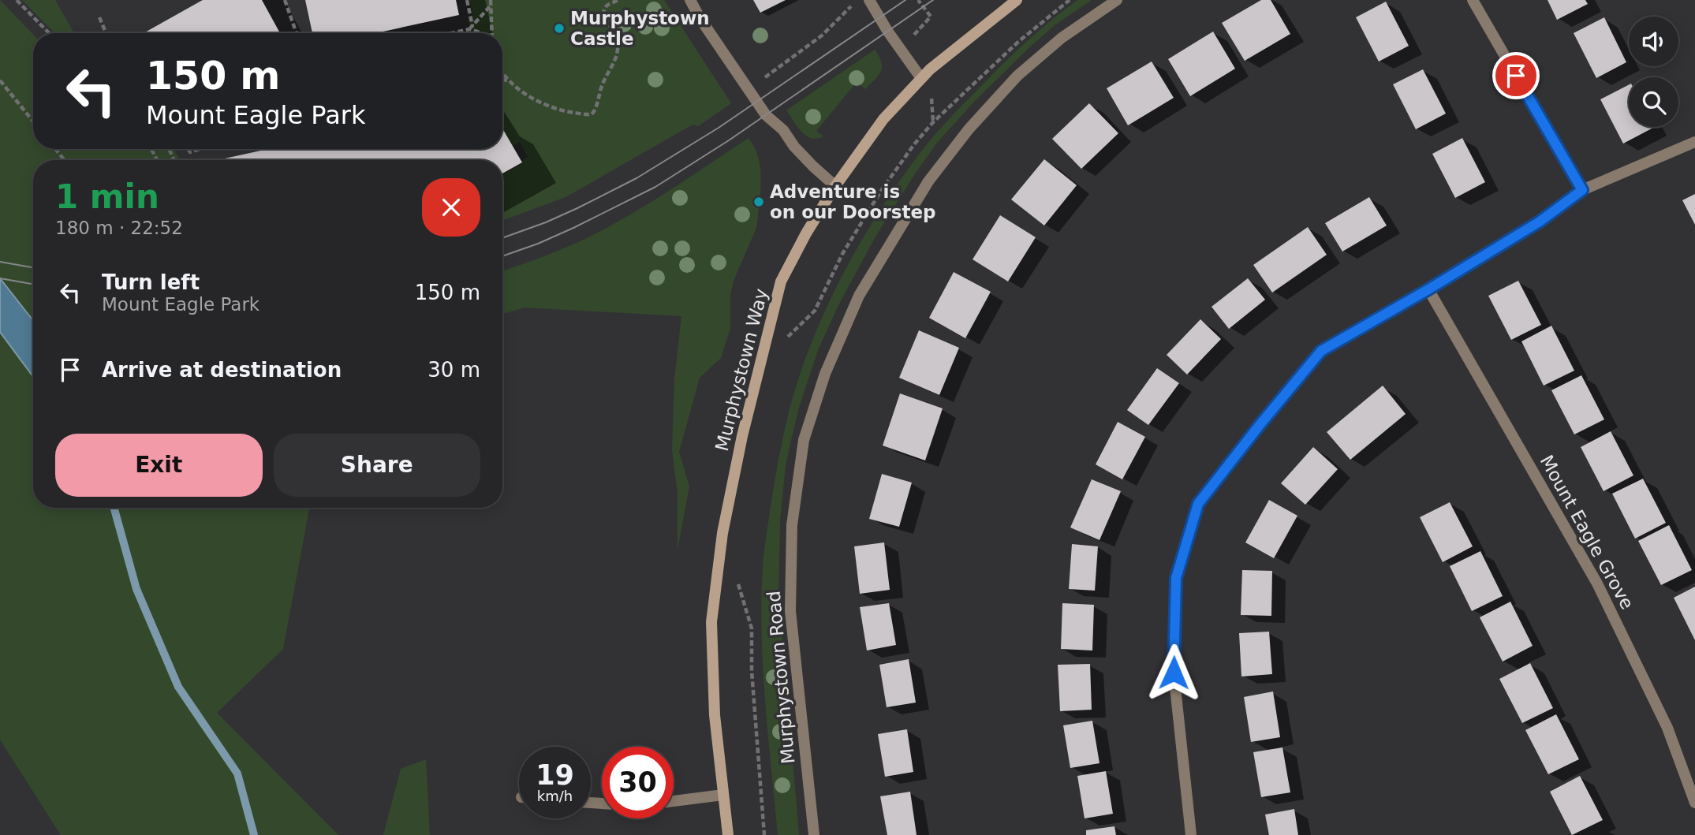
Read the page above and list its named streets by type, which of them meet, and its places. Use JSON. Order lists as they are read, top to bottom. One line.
{"streets":{"street":["Murphystown Way","Mount Eagle Grove","Murphystown Road"]},"places":["Murphystown Castle","Adventure is on our Doorstep"],"page":{"turn":["150 m","Mount Eagle Park"],"heading":["1 min","180 m · 22:52"],"list":[{"name":"Turn left","note":"Mount Eagle Park","value":"150 m"},{"name":"Arrive at destination","value":"30 m"}],"buttons":["Exit","Share"],"speed":"19 km/h","limit":"30"}}
